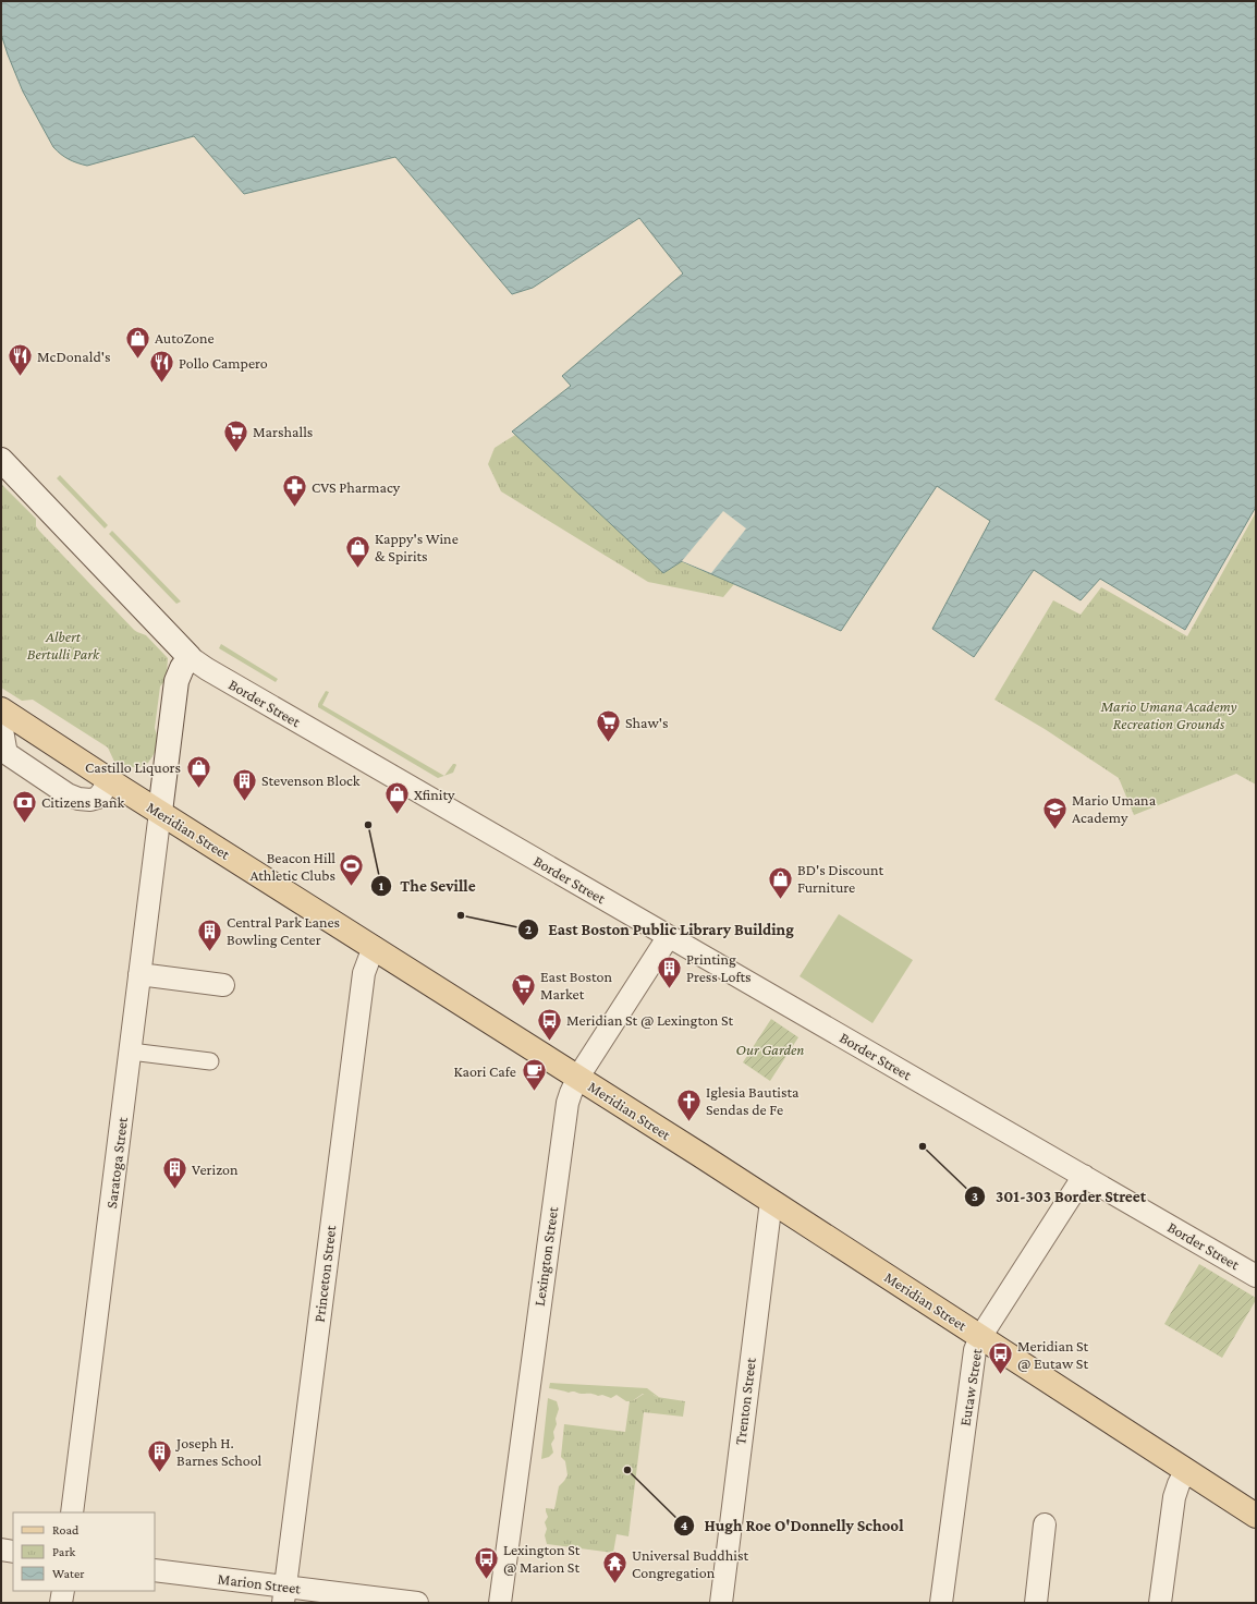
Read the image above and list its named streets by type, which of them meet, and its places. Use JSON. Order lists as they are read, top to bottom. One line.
{"streets":{"main road":["Border Street","Meridian Street"],"street":["Saratoga Street","Lexington Street","Princeton Street","Eutaw Street","Trenton Street","Marion Street"]},"crossings":[["Border Street","Lexington Street"],["Border Street","Eutaw Street"],["Meridian Street","Saratoga Street"],["Meridian Street","Lexington Street"],["Meridian Street","Princeton Street"],["Meridian Street","Eutaw Street"],["Meridian Street","Trenton Street"],["Princeton Street","Marion Street"]],"parks":["Albert Bertulli Park","Mario Umana Academy Recreation Grounds","Our Garden"],"places":{"shop":["AutoZone","Kappy's Wine & Spirits","Castillo Liquors","Xfinity","BD's Discount Furniture"],"restaurant":["McDonald's","Pollo Campero"],"supermarket":["Marshalls","Shaw's","East Boston Market"],"pharmacy":["CVS Pharmacy"],"building":["Stevenson Block","Central Park Lanes Bowling Center","Printing Press Lofts","Verizon","Joseph H. Barnes School"],"bank":["Citizens Bank"],"other":["The Seville","East Boston Public Library Building","301-303 Border Street","Hugh Roe O'Donnelly School"],"school or university":["Mario Umana Academy"],"sports":["Beacon Hill Athletic Clubs"],"bus stop":["Meridian St @ Lexington St","Meridian St @ Eutaw St","Lexington St @ Marion St"],"cafe":["Kaori Cafe"],"church":["Iglesia Bautista Sendas de Fe"],"temple":["Universal Buddhist Congregation"]},"legend":["Road","Park","Water"]}
